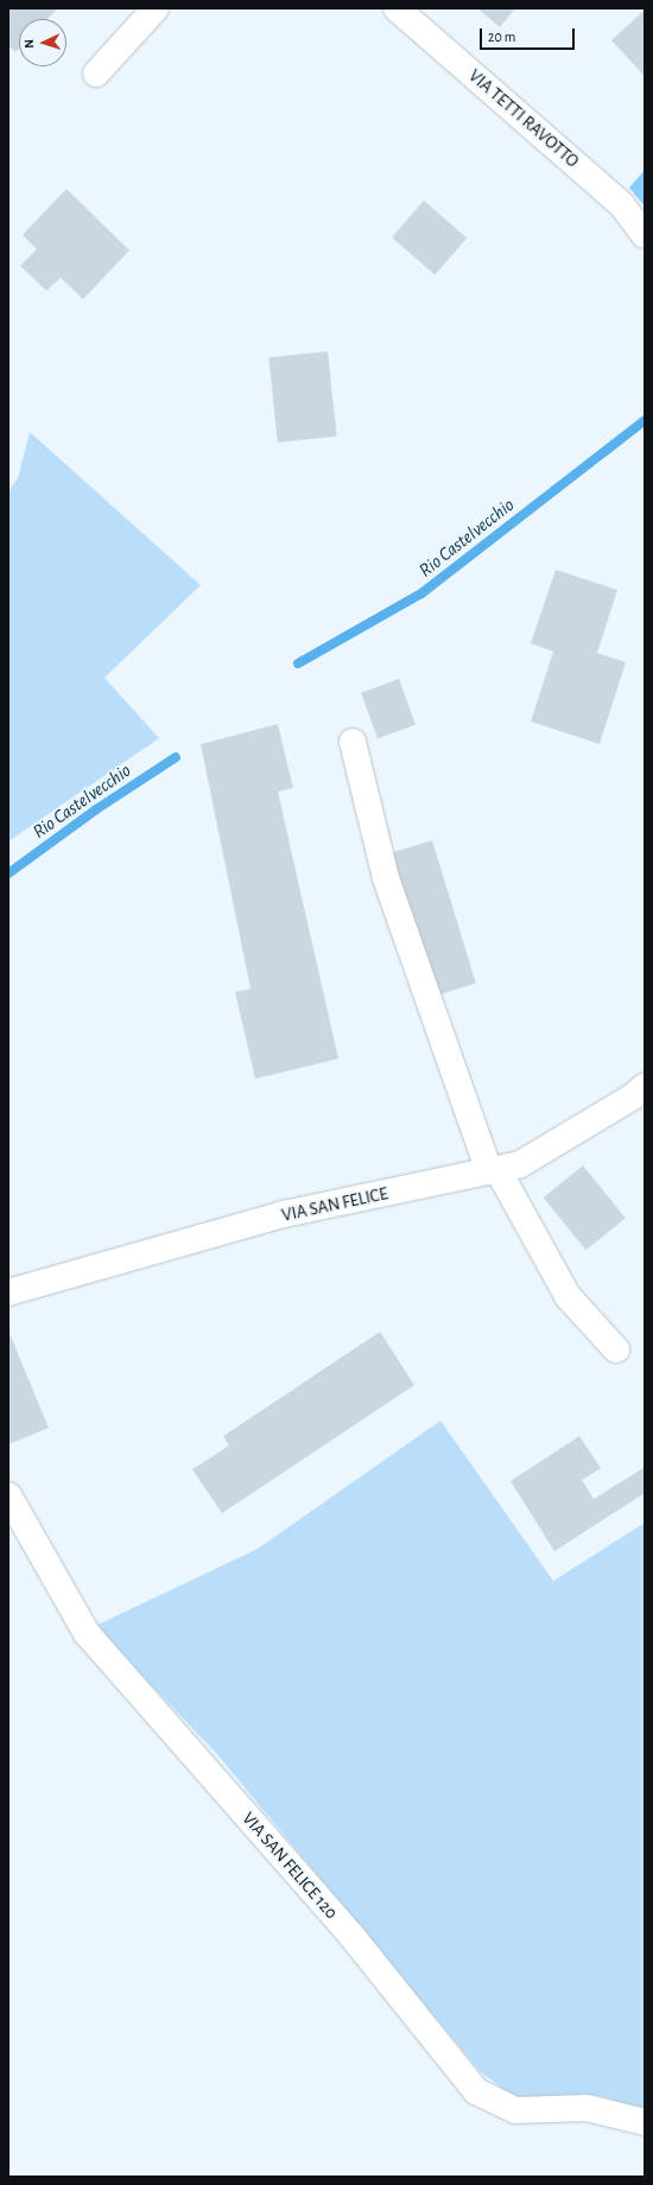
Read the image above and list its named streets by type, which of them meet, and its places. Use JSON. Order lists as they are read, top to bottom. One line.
{"streets":{"street":["VIA TETTI RAVOTTO","VIA SAN FELICE","VIA SAN FELICE 120"]},"water":["Rio Castelvecchio"],"scale_bar":"20 m","north":"left"}
